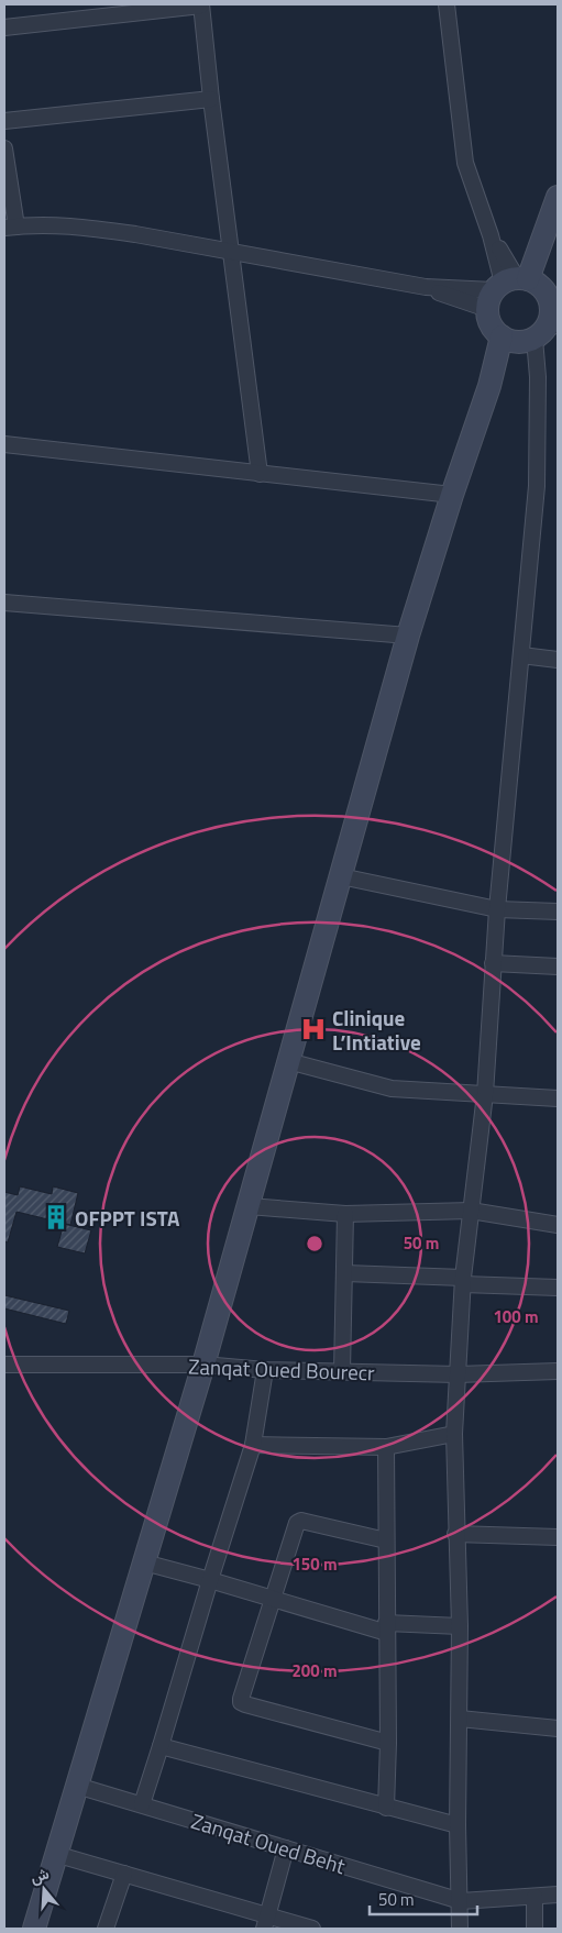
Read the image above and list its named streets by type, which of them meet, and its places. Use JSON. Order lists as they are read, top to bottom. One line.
{"streets":{"street":["Zanqat Oued Bourecr","Zanqat Oued Beht"]},"places":{"hospital":["Clinique L’Intiative"],"building":["OFPPT ISTA"]},"scale_bar":"50 m","north":"top","rings":["50 m","100 m","150 m","200 m"]}
